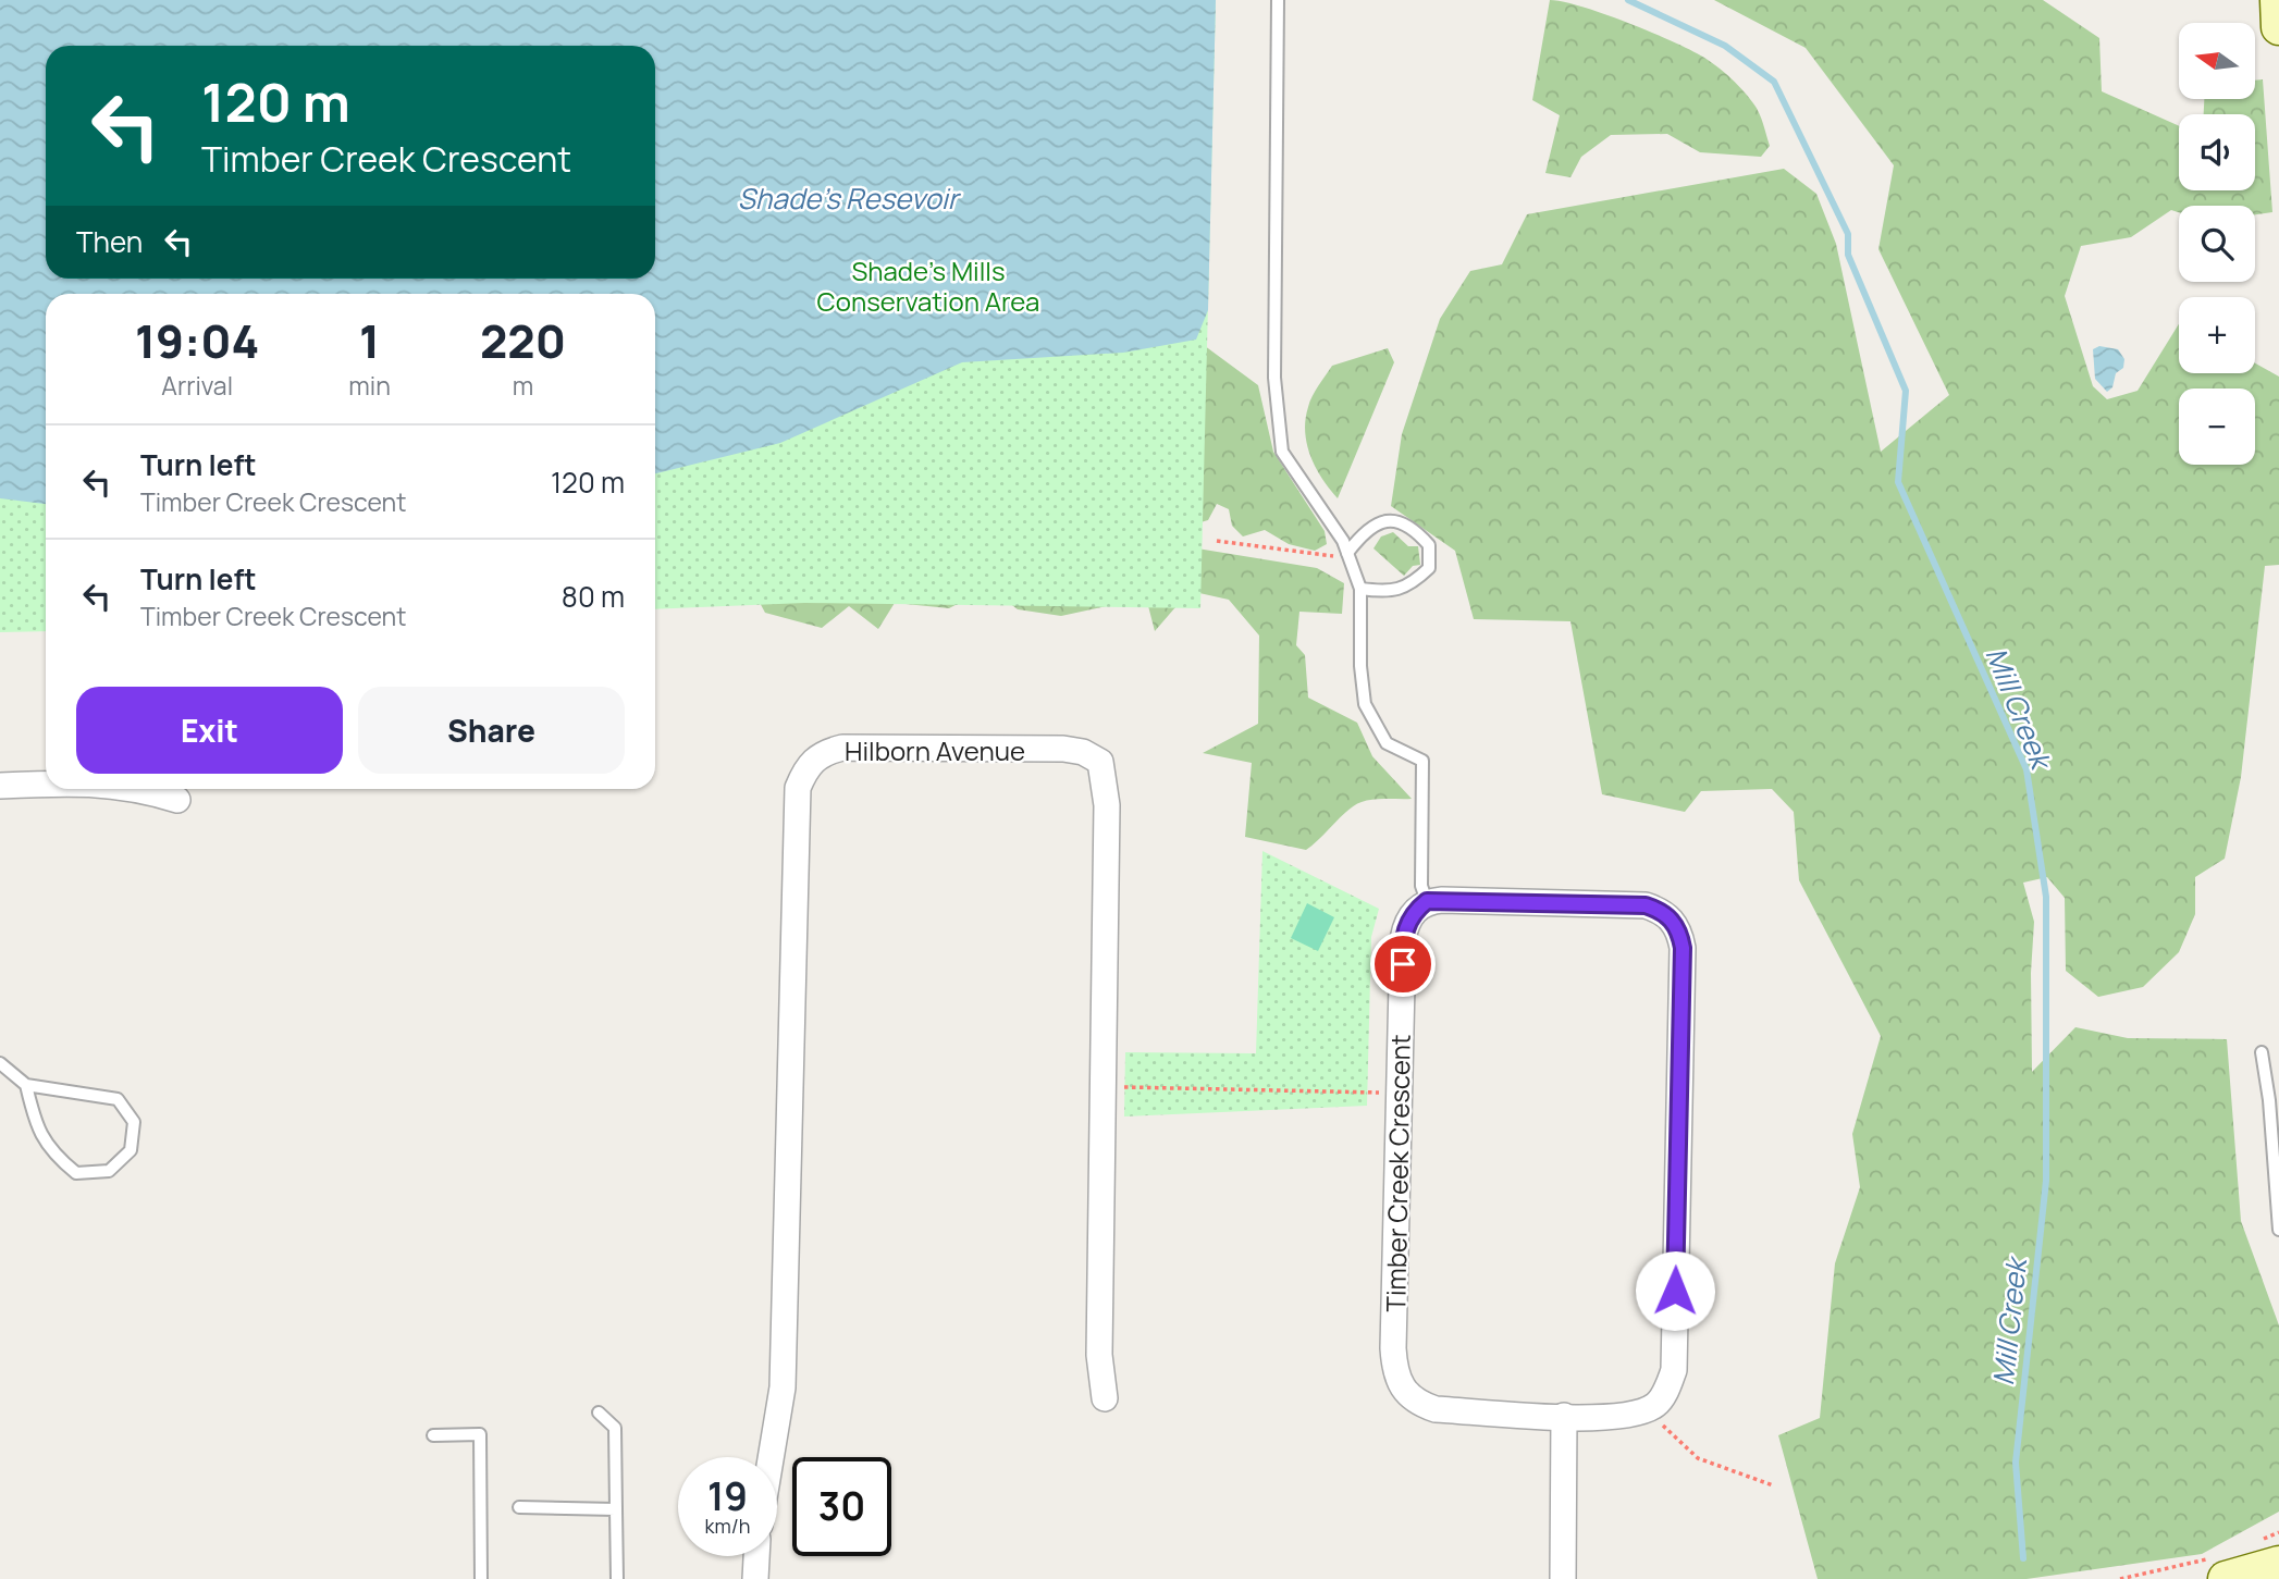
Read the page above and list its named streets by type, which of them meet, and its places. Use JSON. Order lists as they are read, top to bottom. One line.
{"streets":{"street":["Hilborn Avenue","Timber Creek Crescent"]},"water":["Shade’s Resevoir","Mill Creek"],"parks":["Shade’s Mills Conservation Area"],"north":"left","page":{"map_buttons":["+","−"],"turn":["120 m","Timber Creek Crescent"],"then":"Then","eta":["19:04","Arrival","1","min","220","m"],"list":[{"name":"Turn left","note":"Timber Creek Crescent","value":"120 m"},{"name":"Turn left","note":"Timber Creek Crescent","value":"80 m"}],"buttons":["Exit","Share"],"speed":"19 km/h","limit":"30"}}
